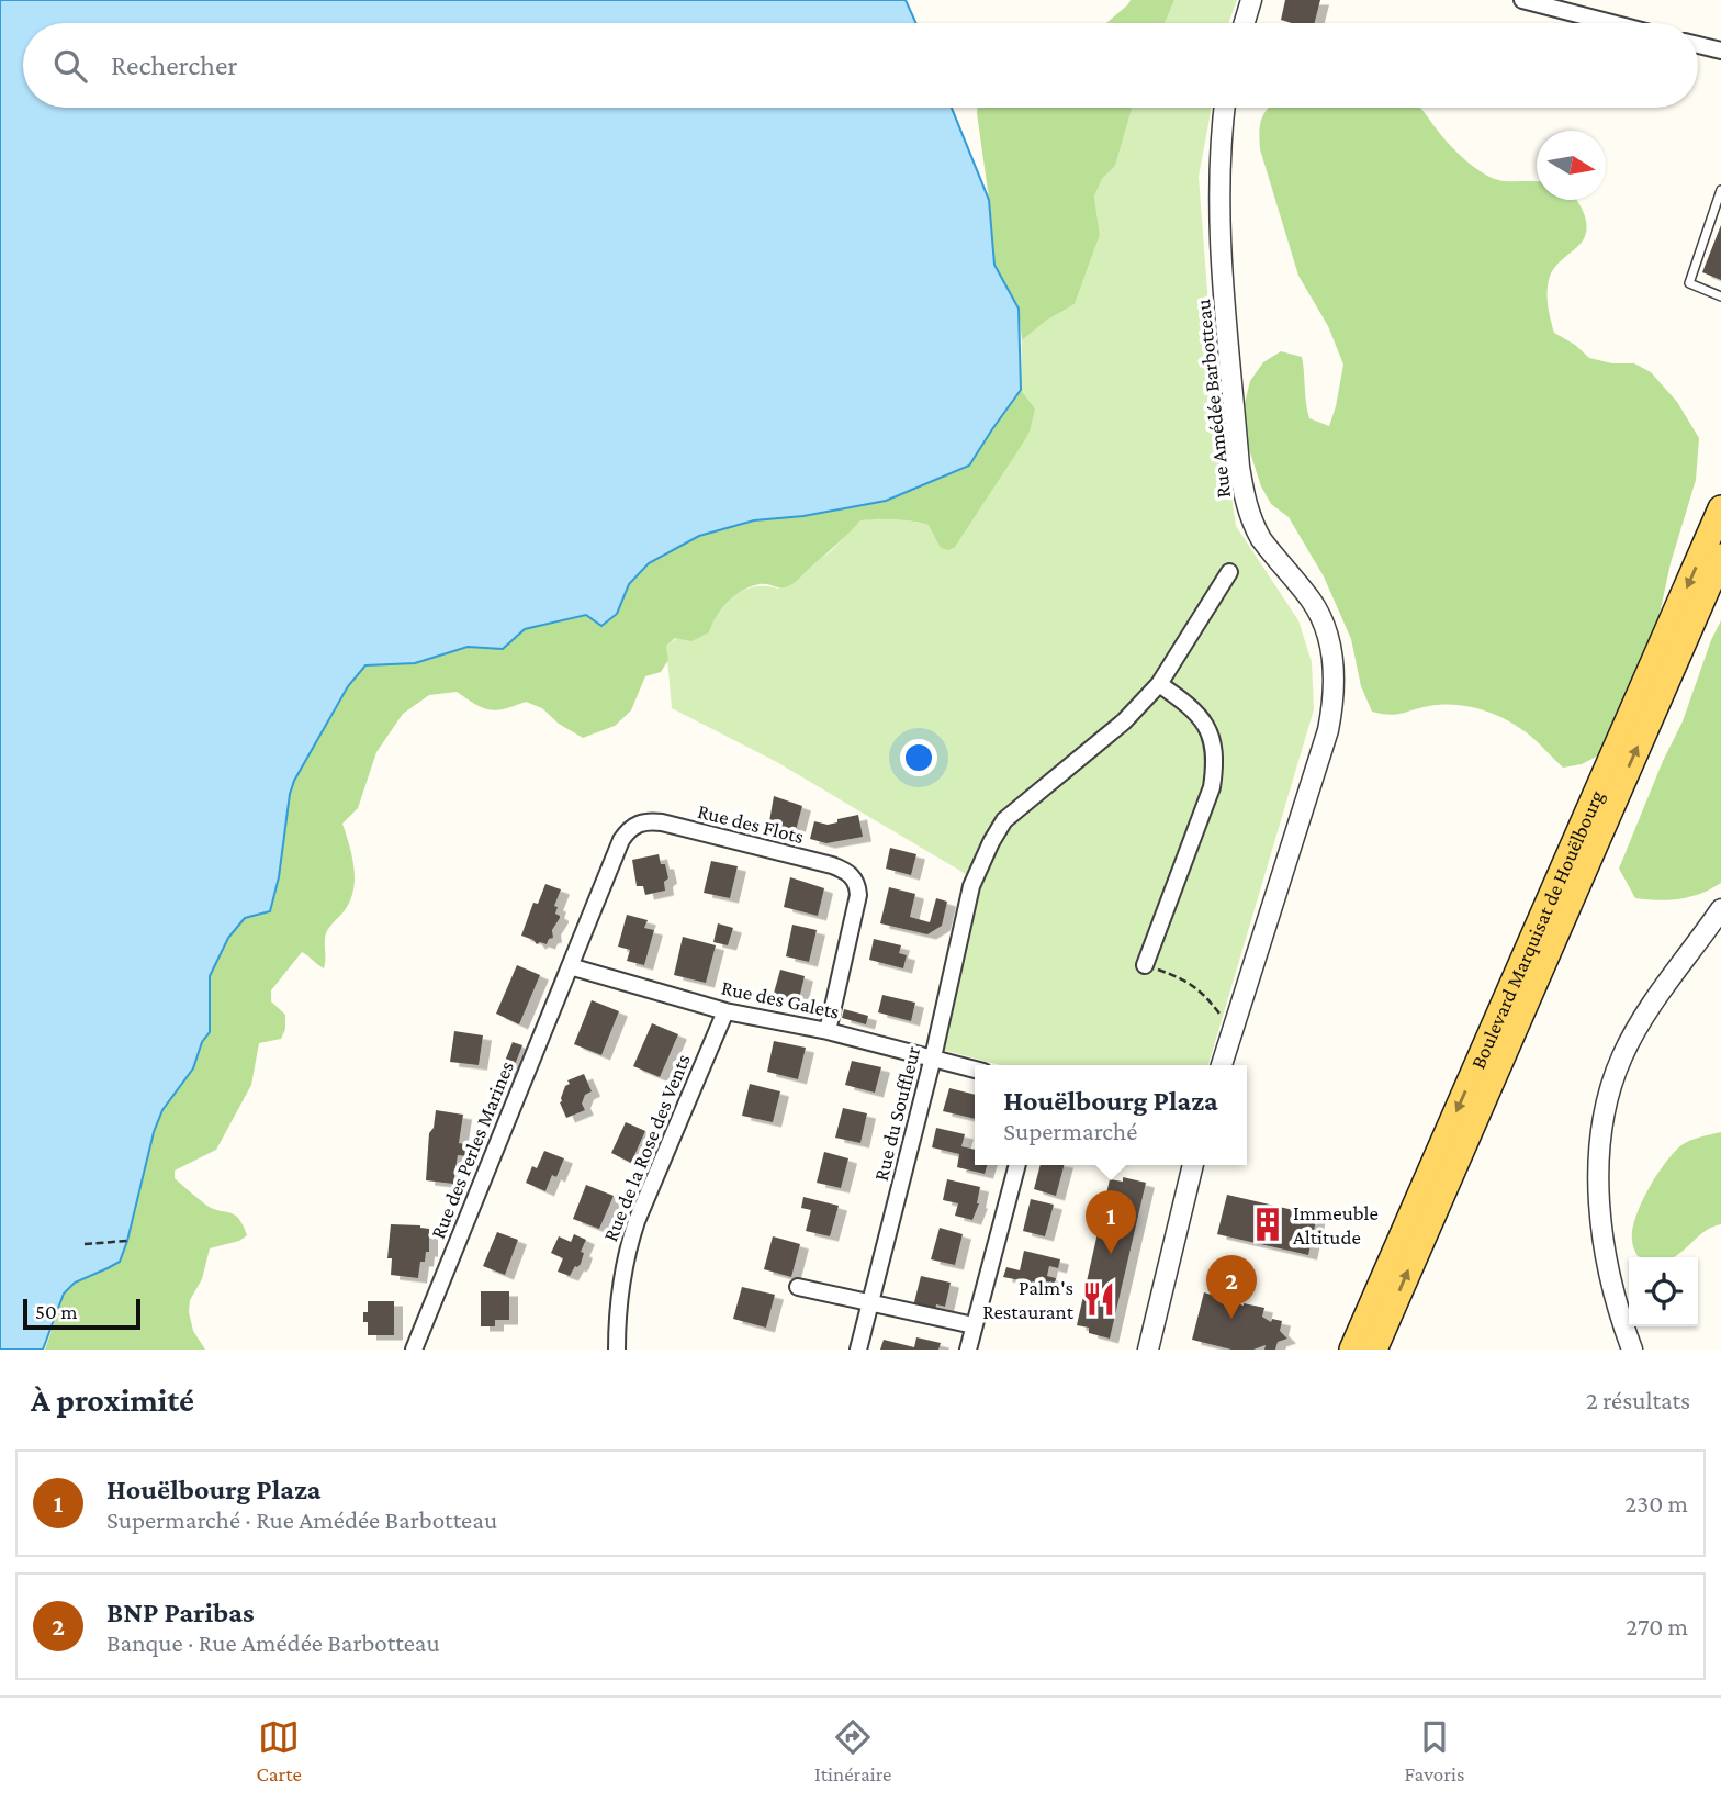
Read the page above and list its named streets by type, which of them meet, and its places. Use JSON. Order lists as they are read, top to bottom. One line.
{"streets":{"main road":["Boulevard Marquisat de Houëlbourg"],"street":["Rue Amédée Barbotteau","Rue des Flots","Rue des Galets","Rue du Souffleur","Rue de la Rose des Vents","Rue des Perles Marines"]},"crossings":[["Rue des Flots","Rue des Galets"],["Rue des Flots","Rue des Perles Marines"],["Rue des Galets","Rue du Souffleur"],["Rue des Galets","Rue de la Rose des Vents"],["Rue des Galets","Rue des Perles Marines"]],"places":{"building":["Immeuble Altitude"],"restaurant":["Palm's Restaurant"]},"scale_bar":"50 m","north":"right","page":{"search":"Rechercher","popup":["Houëlbourg Plaza","Supermarché"],"pins":["1","2"],"scale":"50 m","heading":["À proximité","2 résultats"],"list":[{"mark":"1","name":"Houëlbourg Plaza","note":"Supermarché · Rue Amédée Barbotteau","value":"230 m"},{"mark":"2","name":"BNP Paribas","note":"Banque · Rue Amédée Barbotteau","value":"270 m"}],"nav":["Carte","Itinéraire","Favoris"]}}
